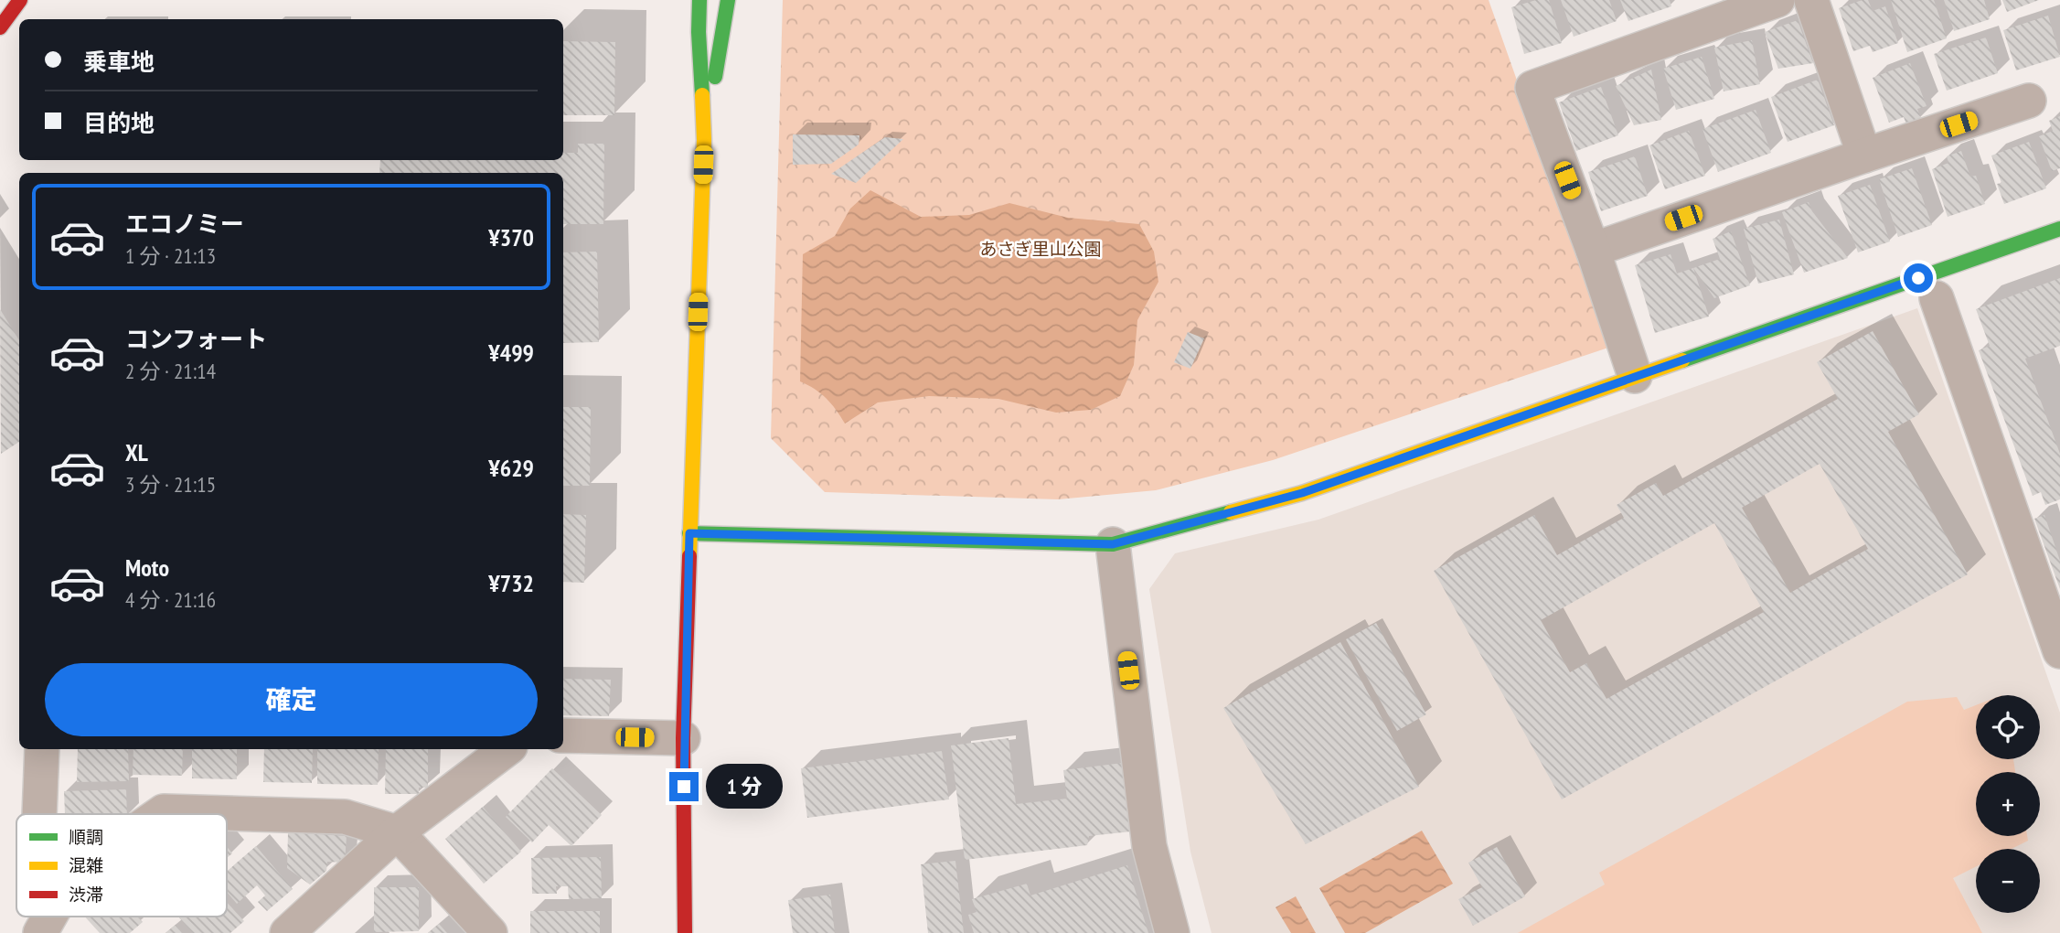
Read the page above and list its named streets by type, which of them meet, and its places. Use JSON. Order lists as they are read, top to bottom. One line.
{"parks":["あさぎ里山公園"],"legend":["順調","混雑","渋滞"],"page":{"banner":["乗車地","目的地"],"list":[{"name":"エコノミー","note":"1 分 · 21:13","value":"¥370"},{"name":"コンフォート","note":"2 分 · 21:14","value":"¥499"},{"name":"XL","note":"3 分 · 21:15","value":"¥629"},{"name":"Moto","note":"4 分 · 21:16","value":"¥732"}],"buttons":"確定","map_buttons":["+","−"],"bubble":"1 分"}}
